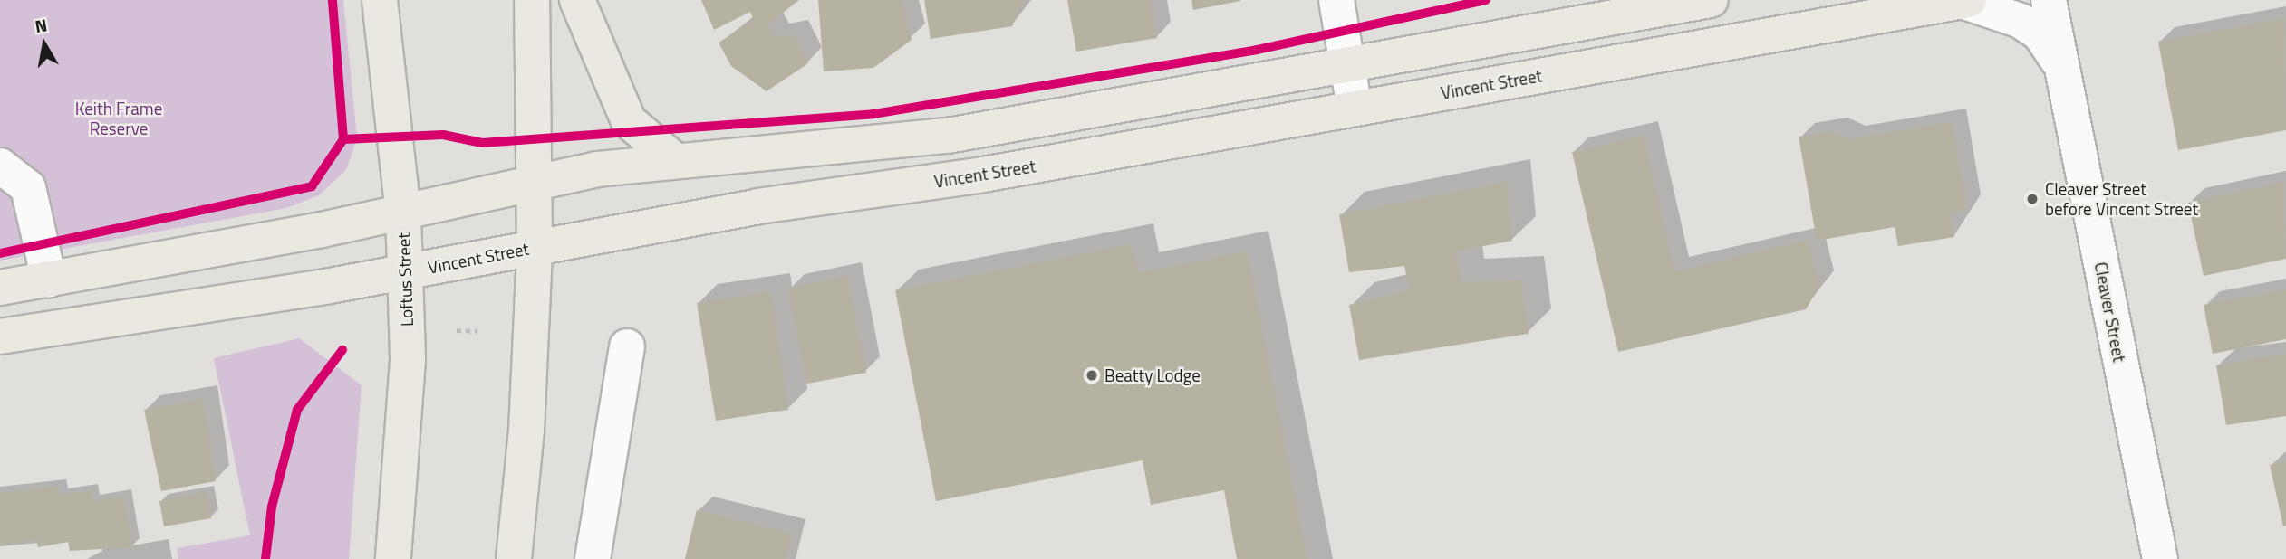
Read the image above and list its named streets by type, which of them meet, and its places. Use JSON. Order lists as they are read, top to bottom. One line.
{"streets":{"main road":["Vincent Street","Loftus Street"],"street":["Cleaver Street"]},"crossings":[["Vincent Street","Loftus Street"],["Vincent Street","Cleaver Street"]],"parks":["Keith Frame Reserve"],"places":["Cleaver Street before Vincent Street","Beatty Lodge"],"north":"top"}
